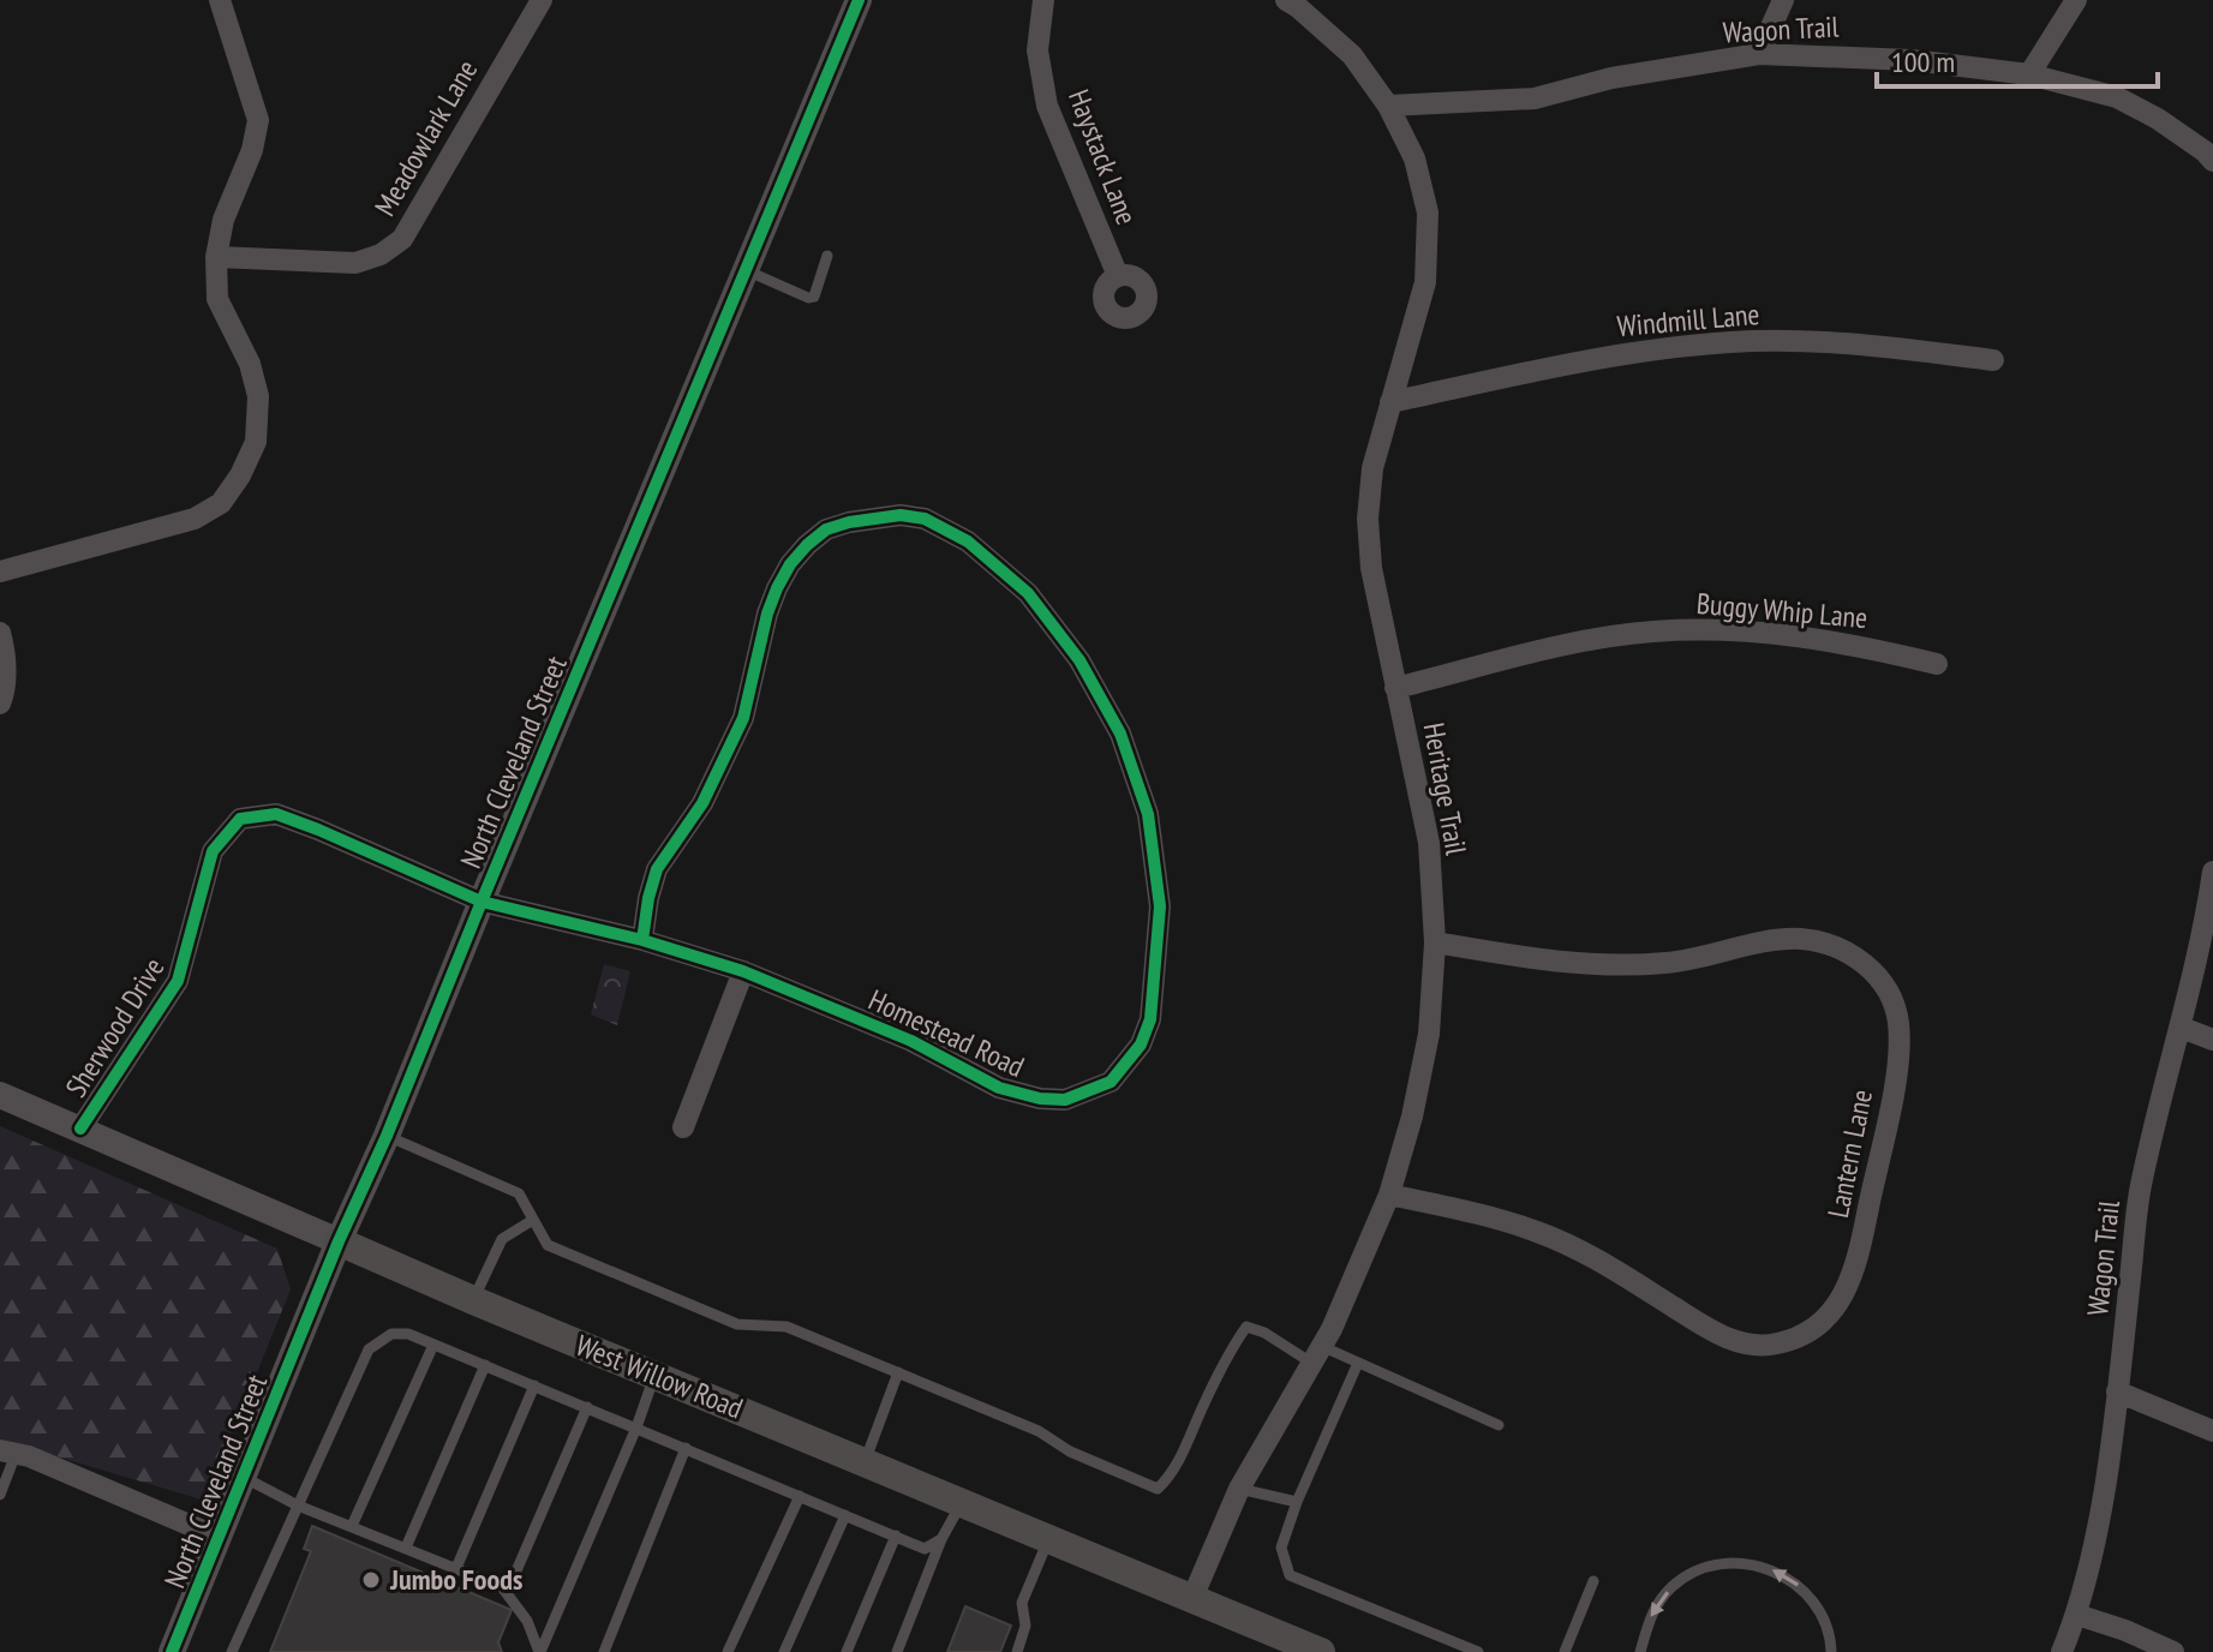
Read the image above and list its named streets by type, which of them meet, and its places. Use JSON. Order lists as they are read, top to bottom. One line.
{"streets":{"main road":["West Willow Road"],"street":["Wagon Trail","Meadowlark Lane","Haystack Lane","Windmill Lane","Buggy Whip Lane","North Cleveland Street","Heritage Trail","Sherwood Drive","Homestead Road","Lantern Lane"]},"crossings":[["Wagon Trail","Heritage Trail"],["Windmill Lane","Heritage Trail"],["Buggy Whip Lane","Heritage Trail"],["North Cleveland Street","Sherwood Drive"],["North Cleveland Street","Homestead Road"],["North Cleveland Street","West Willow Road"],["Heritage Trail","Lantern Lane"],["Heritage Trail","West Willow Road"],["Sherwood Drive","Homestead Road"],["Sherwood Drive","West Willow Road"]],"places":["Jumbo Foods"],"scale_bar":"100 m"}
